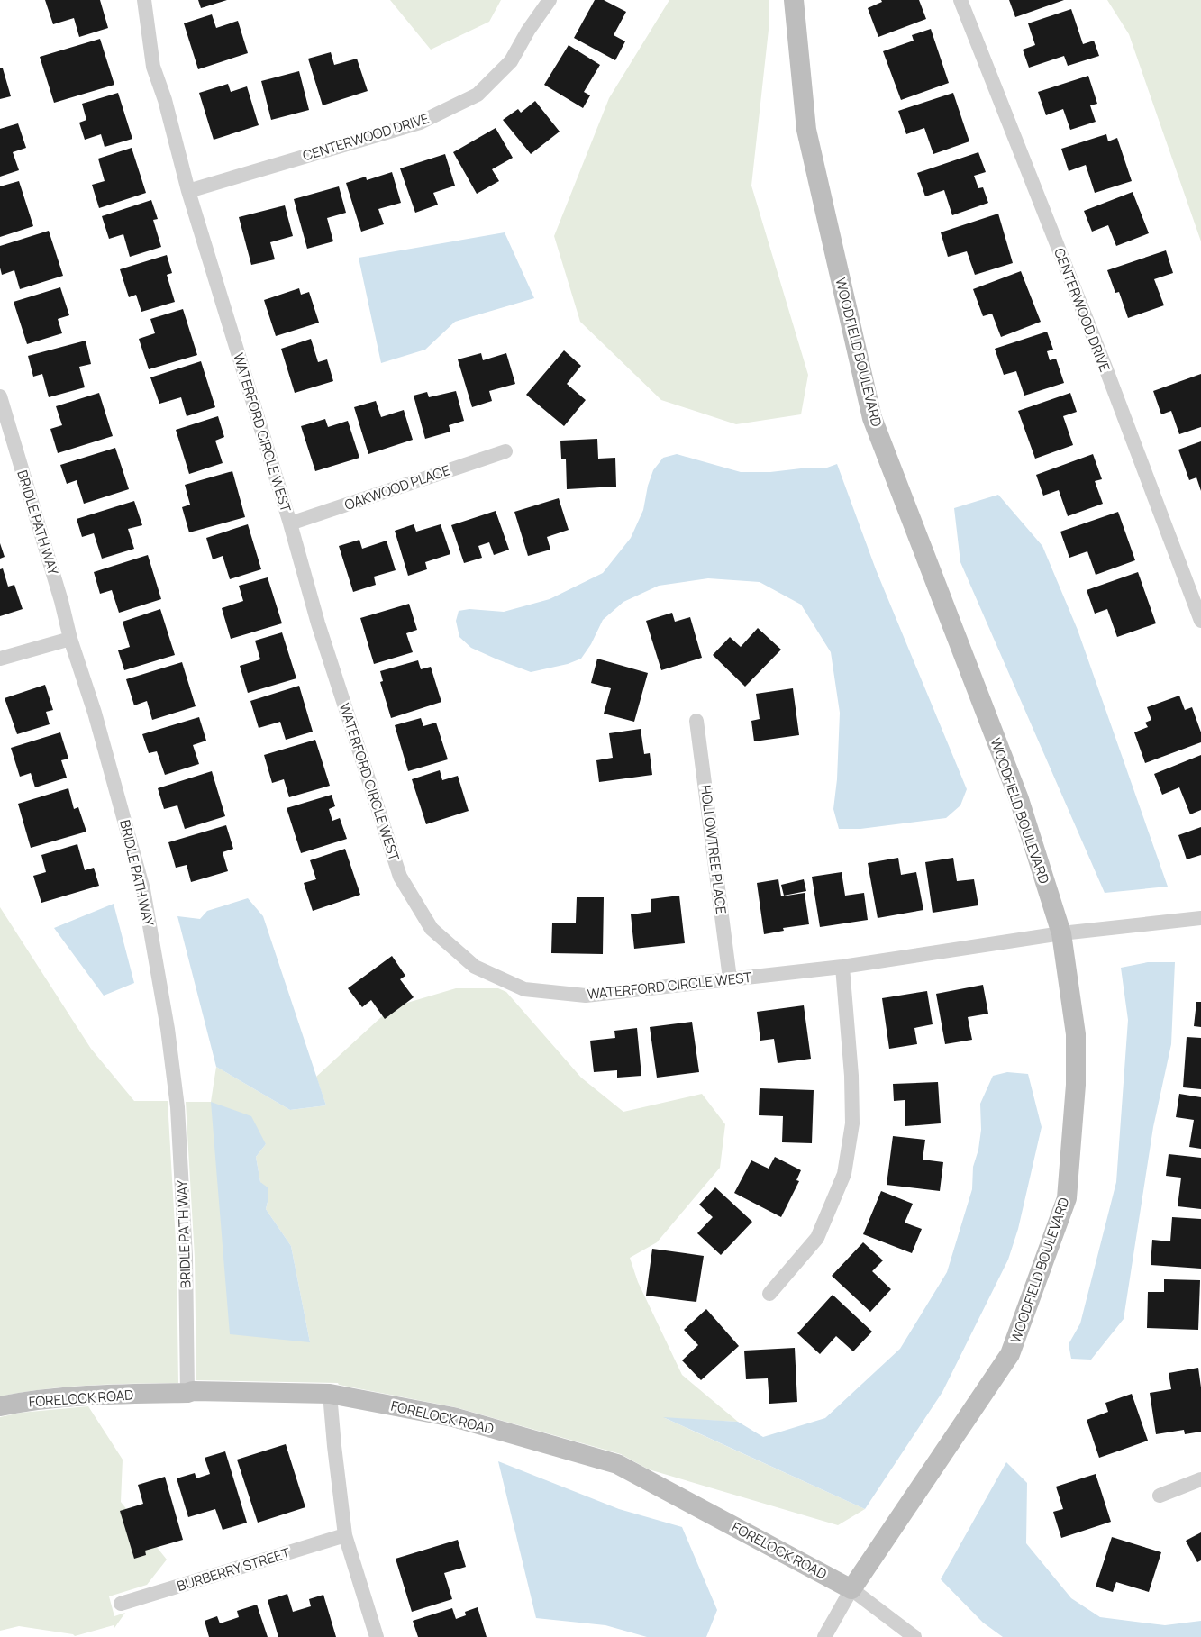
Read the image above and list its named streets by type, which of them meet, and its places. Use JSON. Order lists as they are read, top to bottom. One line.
{"streets":{"street":["CENTERWOOD DRIVE","WOODFIELD BOULEVARD","WATERFORD CIRCLE WEST","OAKWOOD PLACE","BRIDLE PATH WAY","HOLLOWTREE PLACE","FORELOCK ROAD","BURBERRY STREET"]},"crossings":[["CENTERWOOD DRIVE","WATERFORD CIRCLE WEST"],["WOODFIELD BOULEVARD","WATERFORD CIRCLE WEST"],["WOODFIELD BOULEVARD","FORELOCK ROAD"],["WATERFORD CIRCLE WEST","OAKWOOD PLACE"],["WATERFORD CIRCLE WEST","HOLLOWTREE PLACE"],["BRIDLE PATH WAY","FORELOCK ROAD"]]}
